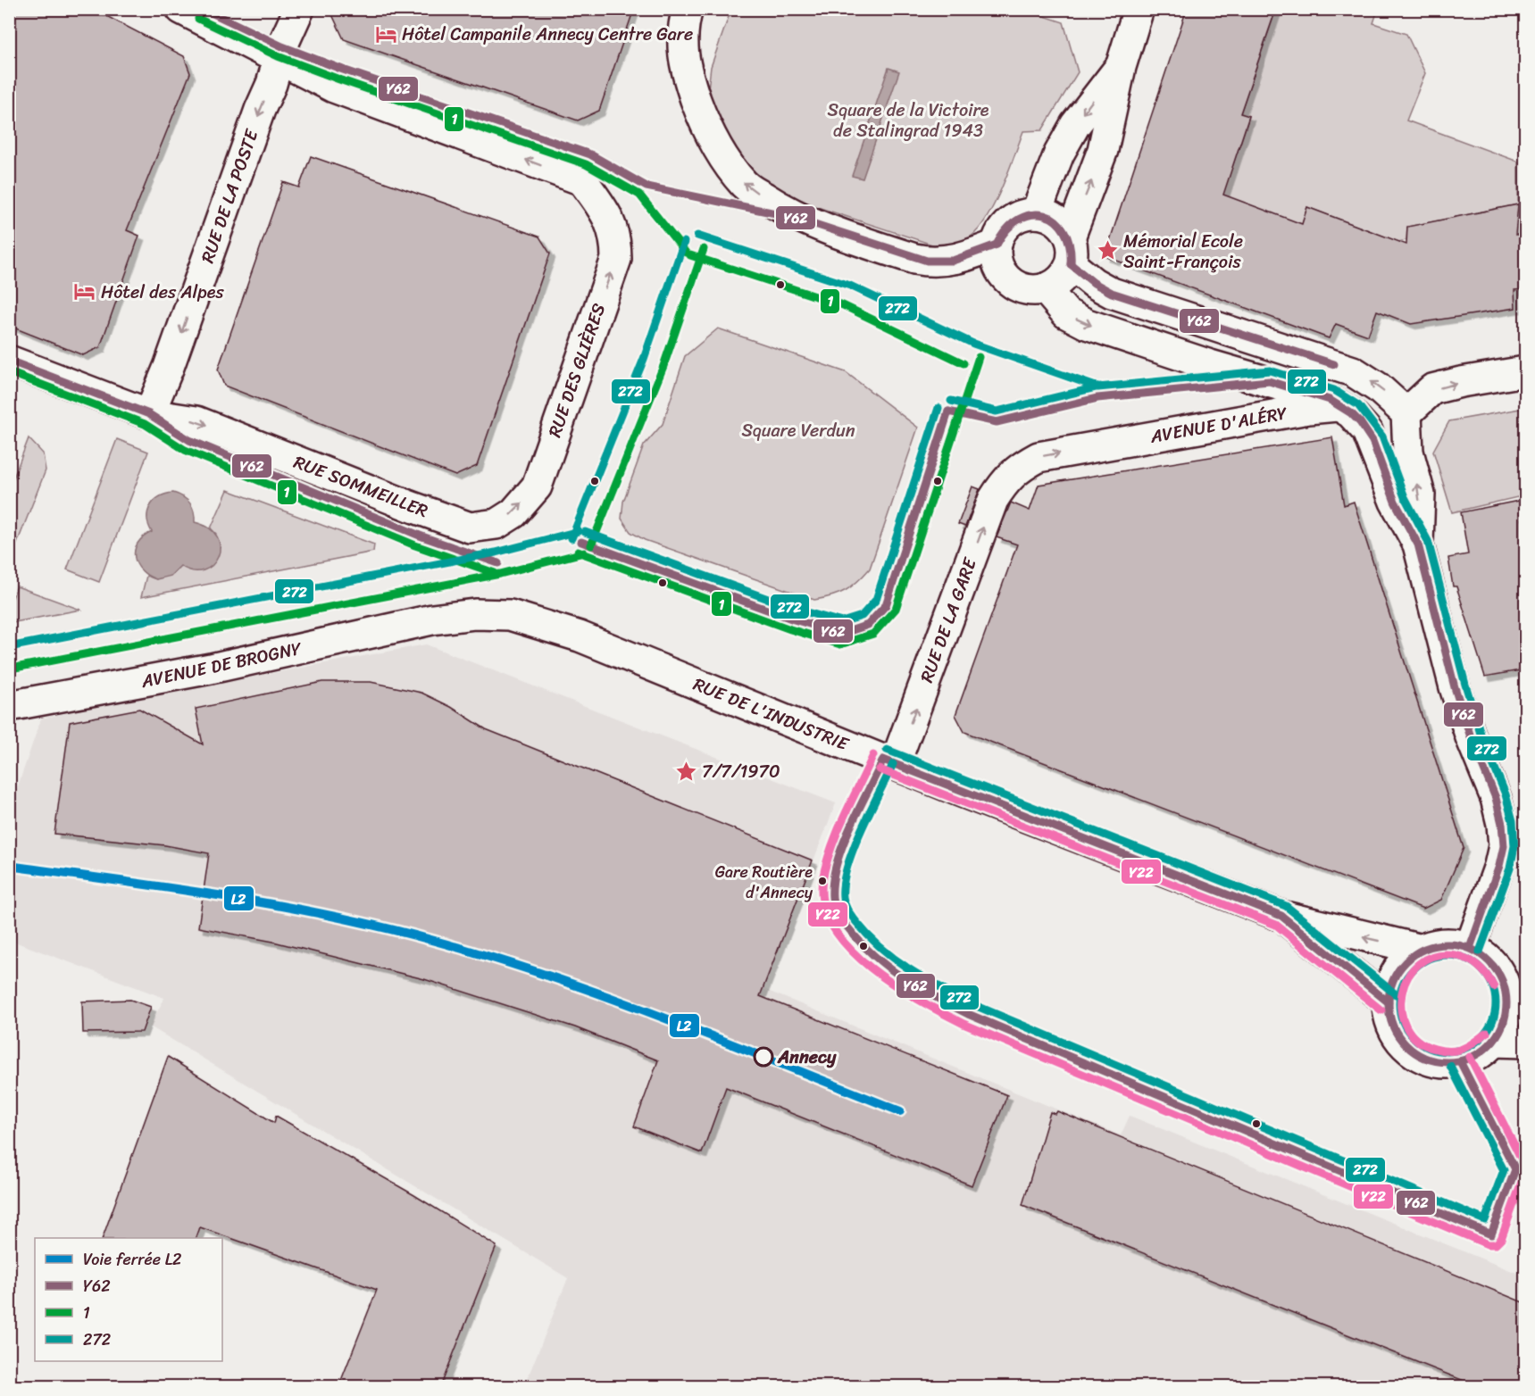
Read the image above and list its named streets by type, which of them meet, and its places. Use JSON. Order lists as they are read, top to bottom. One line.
{"streets":{"street":["RUE DE LA POSTE","RUE DES GLIÈRES","AVENUE D'ALÉRY","RUE SOMMEILLER","RUE DE LA GARE","AVENUE DE BROGNY","RUE DE L'INDUSTRIE"]},"crossings":[["RUE DE LA POSTE","RUE DES GLIÈRES"],["RUE DE LA POSTE","RUE SOMMEILLER"],["RUE DES GLIÈRES","RUE SOMMEILLER"],["AVENUE D'ALÉRY","RUE DE LA GARE"],["RUE DE LA GARE","RUE DE L'INDUSTRIE"],["AVENUE DE BROGNY","RUE DE L'INDUSTRIE"]],"one_way":["RUE DE LA POSTE","RUE SOMMEILLER","RUE DE LA GARE"],"parks":["Square de la Victoire de Stalingrad 1943","Square Verdun"],"places":{"hotel":["Hôtel Campanile Annecy Centre Gare","Hôtel des Alpes"],"place":["Mémorial Ecole Saint-François","7/7/1970"],"other":["Gare Routière d'Annecy","Annecy"]},"lines":["transit line Y62","transit line 1","transit line 272","transit line Y22","rail line L2"],"legend":["Voie ferrée L2","Y62","1","272"]}
